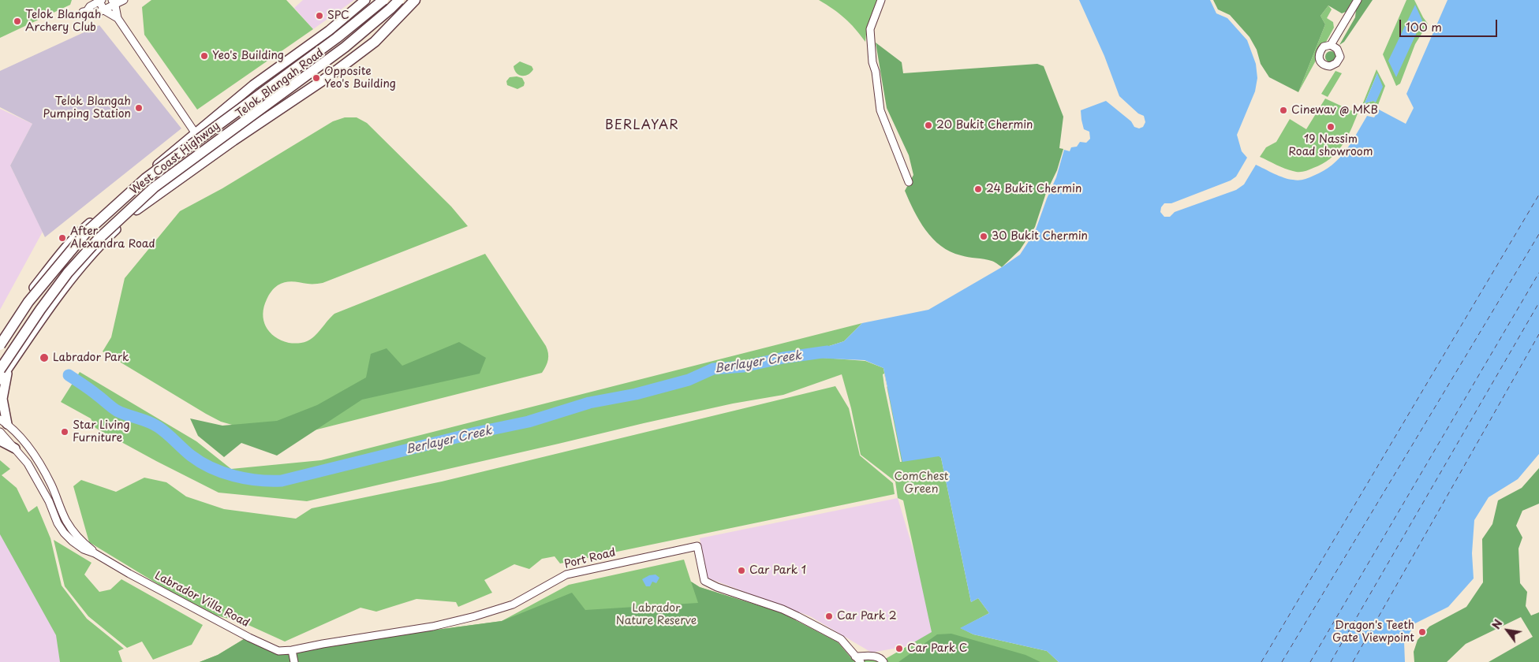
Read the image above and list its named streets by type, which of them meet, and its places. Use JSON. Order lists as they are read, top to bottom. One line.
{"streets":{"highway":["West Coast Highway"],"main road":["Telok Blangah Road"],"street":["Port Road","Labrador Villa Road"]},"crossings":[["Telok Blangah Road","West Coast Highway"],["Port Road","Labrador Villa Road"]],"districts":["BERLAYAR"],"water":["Berlayer Creek"],"parks":["ComChest Green","Labrador Nature Reserve"],"places":["SPC","Telok Blangah Archery Club","Yeo's Building","Opposite Yeo's Building","Telok Blangah Pumping Station","Cinewav @ MKB","20 Bukit Chermin","19 Nassim Road showroom","24 Bukit Chermin","30 Bukit Chermin","After Alexandra Road","Labrador Park","Star Living Furniture","Car Park 1","Car Park 2","Dragon's Teeth Gate Viewpoint","Car Park C"],"scale_bar":"100 m","north":"top left"}
